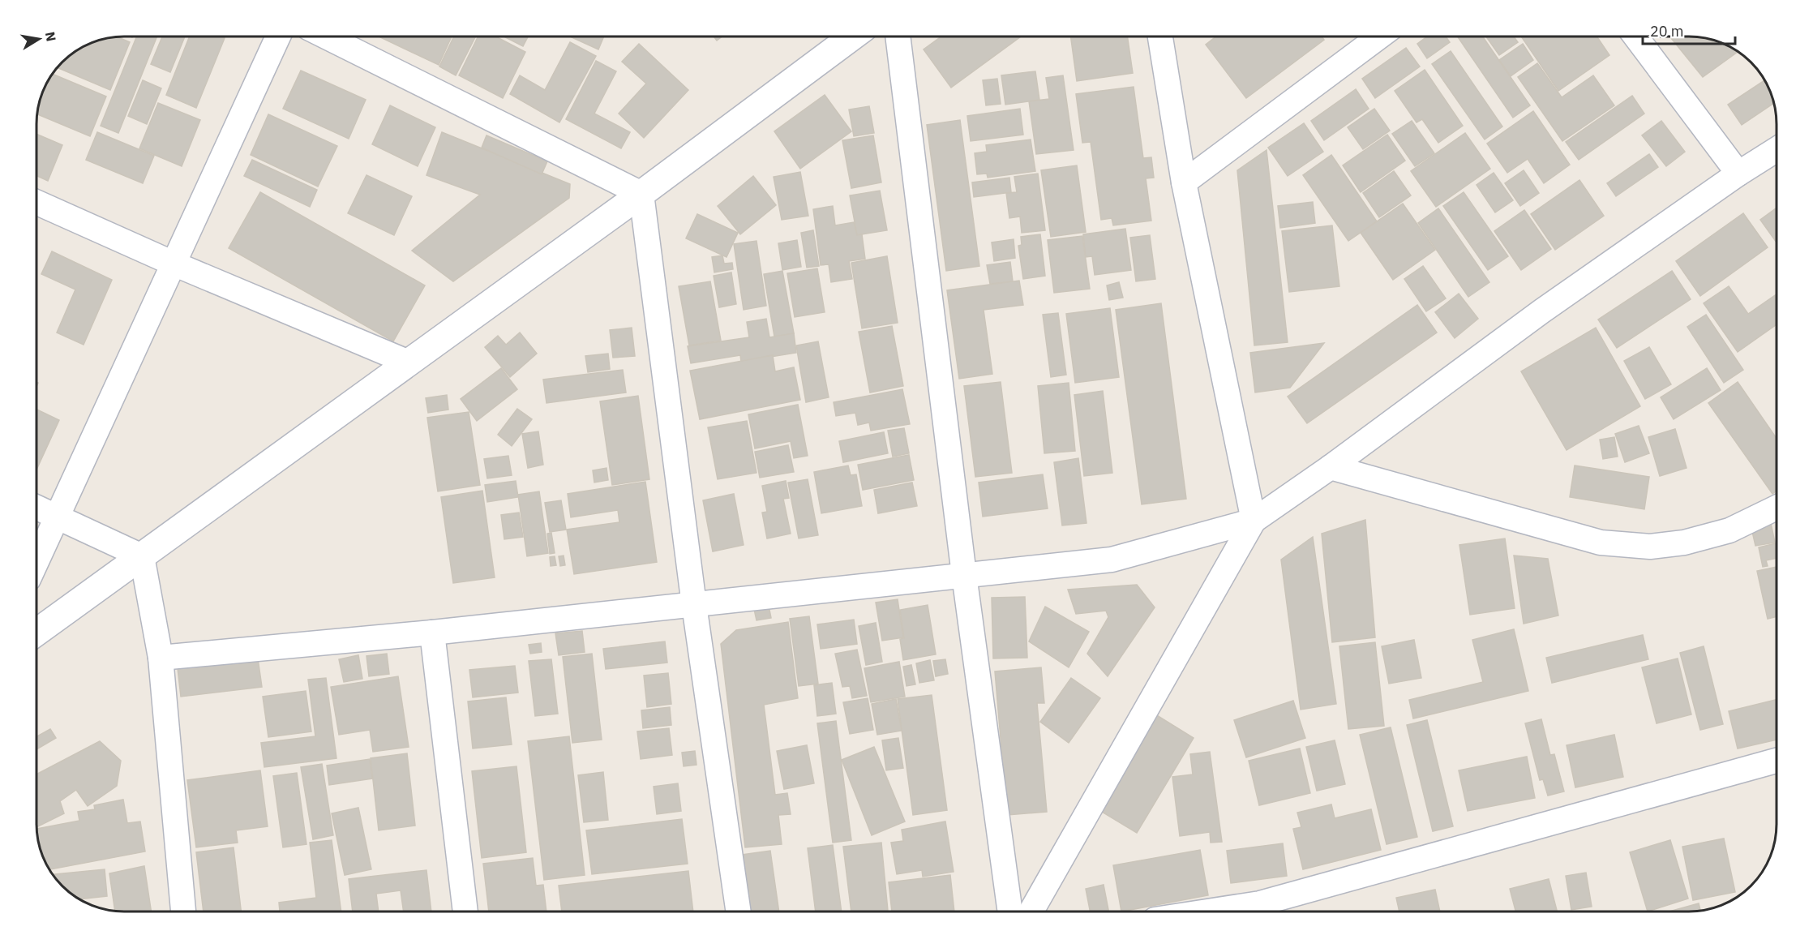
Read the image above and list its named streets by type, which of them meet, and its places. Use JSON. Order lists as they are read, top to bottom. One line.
{"scale_bar":"20 m","north":"right"}
